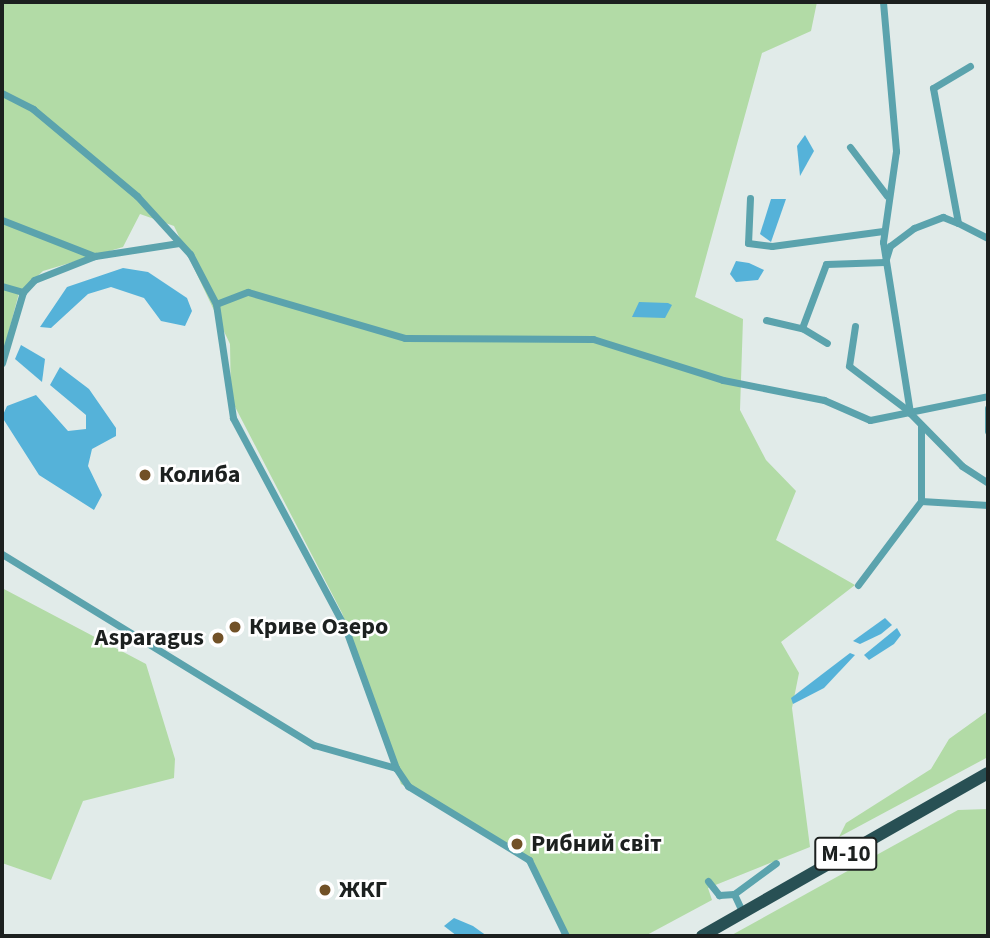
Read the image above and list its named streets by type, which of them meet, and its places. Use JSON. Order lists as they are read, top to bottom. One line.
{"streets":{"highway":["М-10"]},"places":["Колиба","Криве Озеро","Asparagus","Рибний світ","ЖКГ"]}
